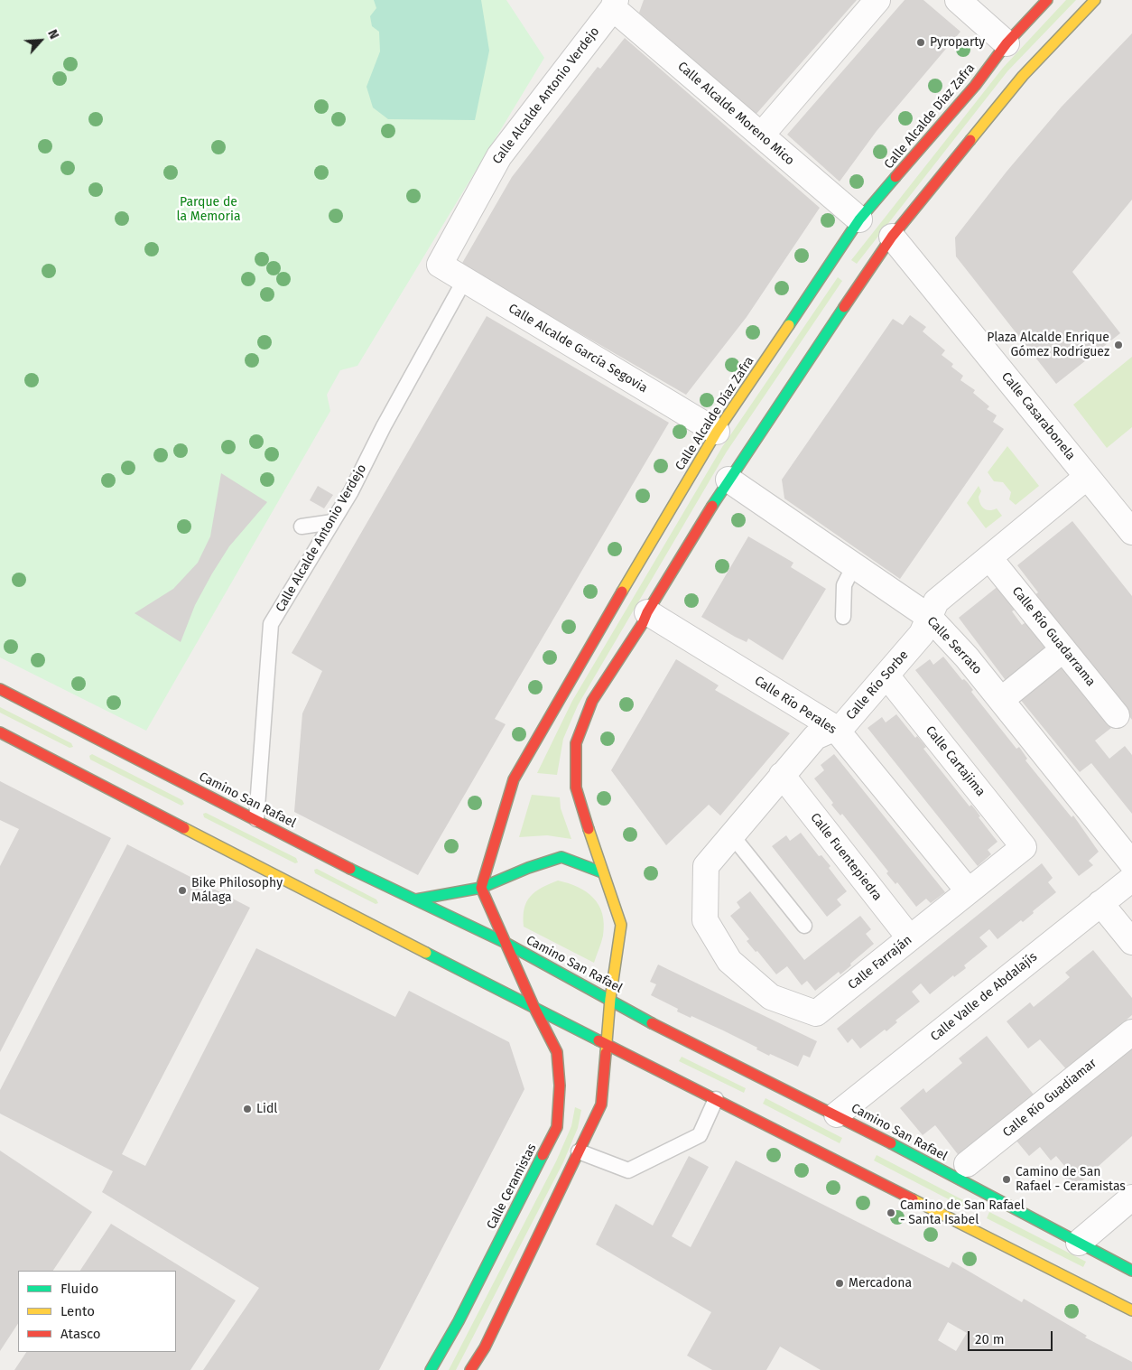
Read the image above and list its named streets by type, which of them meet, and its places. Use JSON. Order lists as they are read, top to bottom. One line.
{"streets":{"main road":["Calle Alcalde Díaz Zafra","Camino San Rafael","Calle Ceramistas"],"street":["Calle Alcalde Antonio Verdejo","Calle Alcalde Moreno Mico","Calle Alcalde García Segovia","Calle Casarabonela","Calle Río Guadarrama","Calle Serrato","Calle Río Sorbe","Calle Río Perales","Calle Cartajima","Calle Fuentepiedra","Calle Farraján","Calle Valle de Abdalajís","Calle Río Guadiamar"]},"crossings":[["Calle Alcalde Antonio Verdejo","Calle Alcalde Moreno Mico"],["Calle Alcalde Antonio Verdejo","Calle Alcalde García Segovia"],["Calle Alcalde Antonio Verdejo","Camino San Rafael"],["Calle Alcalde Moreno Mico","Calle Alcalde Díaz Zafra"],["Calle Alcalde Díaz Zafra","Calle Alcalde García Segovia"],["Calle Alcalde Díaz Zafra","Calle Ceramistas"],["Calle Casarabonela","Calle Río Sorbe"],["Calle Río Guadarrama","Calle Río Sorbe"],["Calle Serrato","Calle Río Sorbe"],["Calle Río Sorbe","Calle Río Perales"],["Calle Río Sorbe","Calle Cartajima"],["Calle Río Sorbe","Calle Fuentepiedra"],["Calle Río Sorbe","Calle Farraján"],["Calle Río Perales","Calle Farraján"],["Calle Cartajima","Calle Farraján"],["Camino San Rafael","Calle Valle de Abdalajís"],["Camino San Rafael","Calle Ceramistas"],["Calle Fuentepiedra","Calle Farraján"]],"parks":["Parque de la Memoria"],"places":["Pyroparty","Plaza Alcalde Enrique Gómez Rodríguez","Bike Philosophy Málaga","Lidl","Camino de San Rafael - Ceramistas","Camino de San Rafael - Santa Isabel","Mercadona"],"legend":["Fluido","Lento","Atasco"],"scale_bar":"20 m","north":"top right"}
